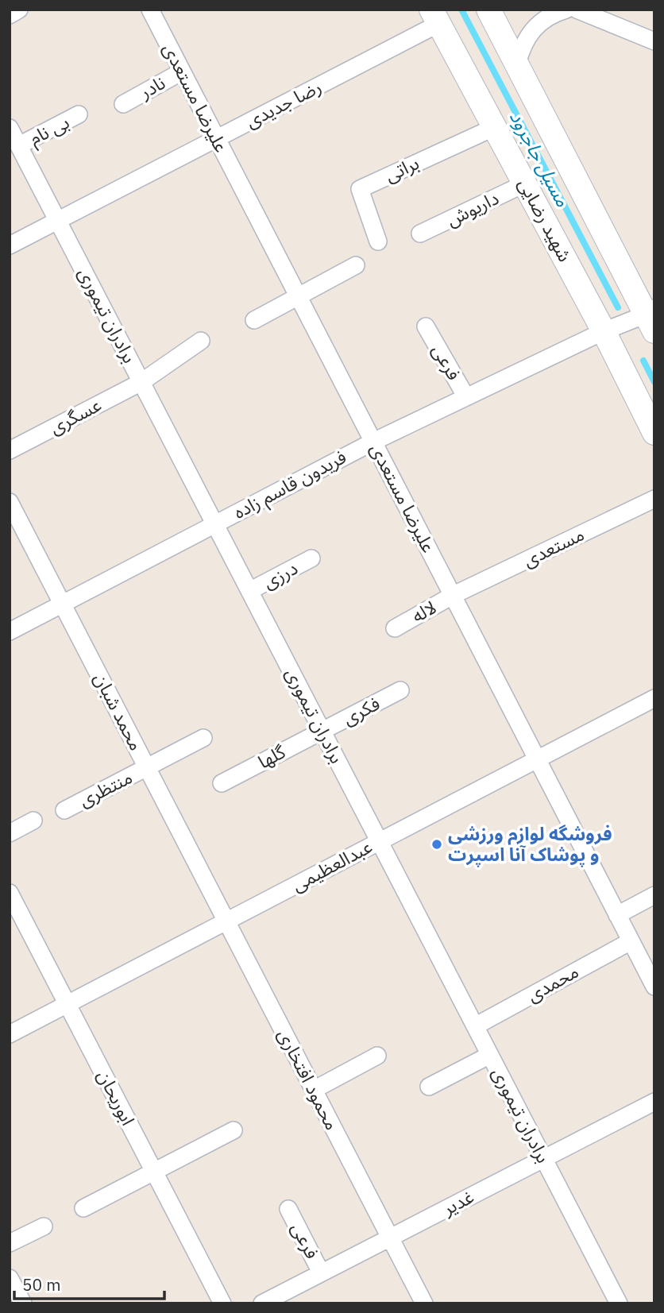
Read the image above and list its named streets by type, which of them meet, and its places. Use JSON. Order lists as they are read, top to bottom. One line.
{"streets":{"main road":["شهید رضایی"],"street":["نادر","علیرضا مستعدی","رضا جدیدی","بی نام","براتی","داریوش","برادران تیموری","فرعی","عسگری","فریدون قاسم زاده","مستعدی","درزی","لاله","فکری","محمد شبان","گلها","منتظری","عبدالعظیمی","محمدی","محمود افتخاری","ابوریحان","غدیر"]},"crossings":[["نادر","علیرضا مستعدی"],["علیرضا مستعدی","رضا جدیدی"],["علیرضا مستعدی","فریدون قاسم زاده"],["علیرضا مستعدی","مستعدی"],["علیرضا مستعدی","لاله"],["علیرضا مستعدی","عبدالعظیمی"],["علیرضا مستعدی","محمدی"],["رضا جدیدی","شهید رضایی"],["رضا جدیدی","برادران تیموری"],["بی نام","برادران تیموری"],["براتی","شهید رضایی"],["داریوش","شهید رضایی"],["شهید رضایی","فریدون قاسم زاده"],["برادران تیموری","عسگری"],["برادران تیموری","فریدون قاسم زاده"],["برادران تیموری","درزی"],["برادران تیموری","فکری"],["برادران تیموری","گلها"],["برادران تیموری","عبدالعظیمی"],["برادران تیموری","محمدی"],["برادران تیموری","غدیر"],["فرعی","فریدون قاسم زاده"],["فرعی","غدیر"],["فریدون قاسم زاده","محمد شبان"],["مستعدی","لاله"],["فکری","گلها"],["محمد شبان","منتظری"],["محمد شبان","عبدالعظیمی"],["محمد شبان","محمود افتخاری"],["عبدالعظیمی","محمود افتخاری"],["عبدالعظیمی","ابوریحان"],["محمود افتخاری","غدیر"]],"water":["مسیل جاجرود"],"places":["فروشگه لوازم ورزشی و پوشاک آنا اسپرت"],"scale_bar":"50 m"}
